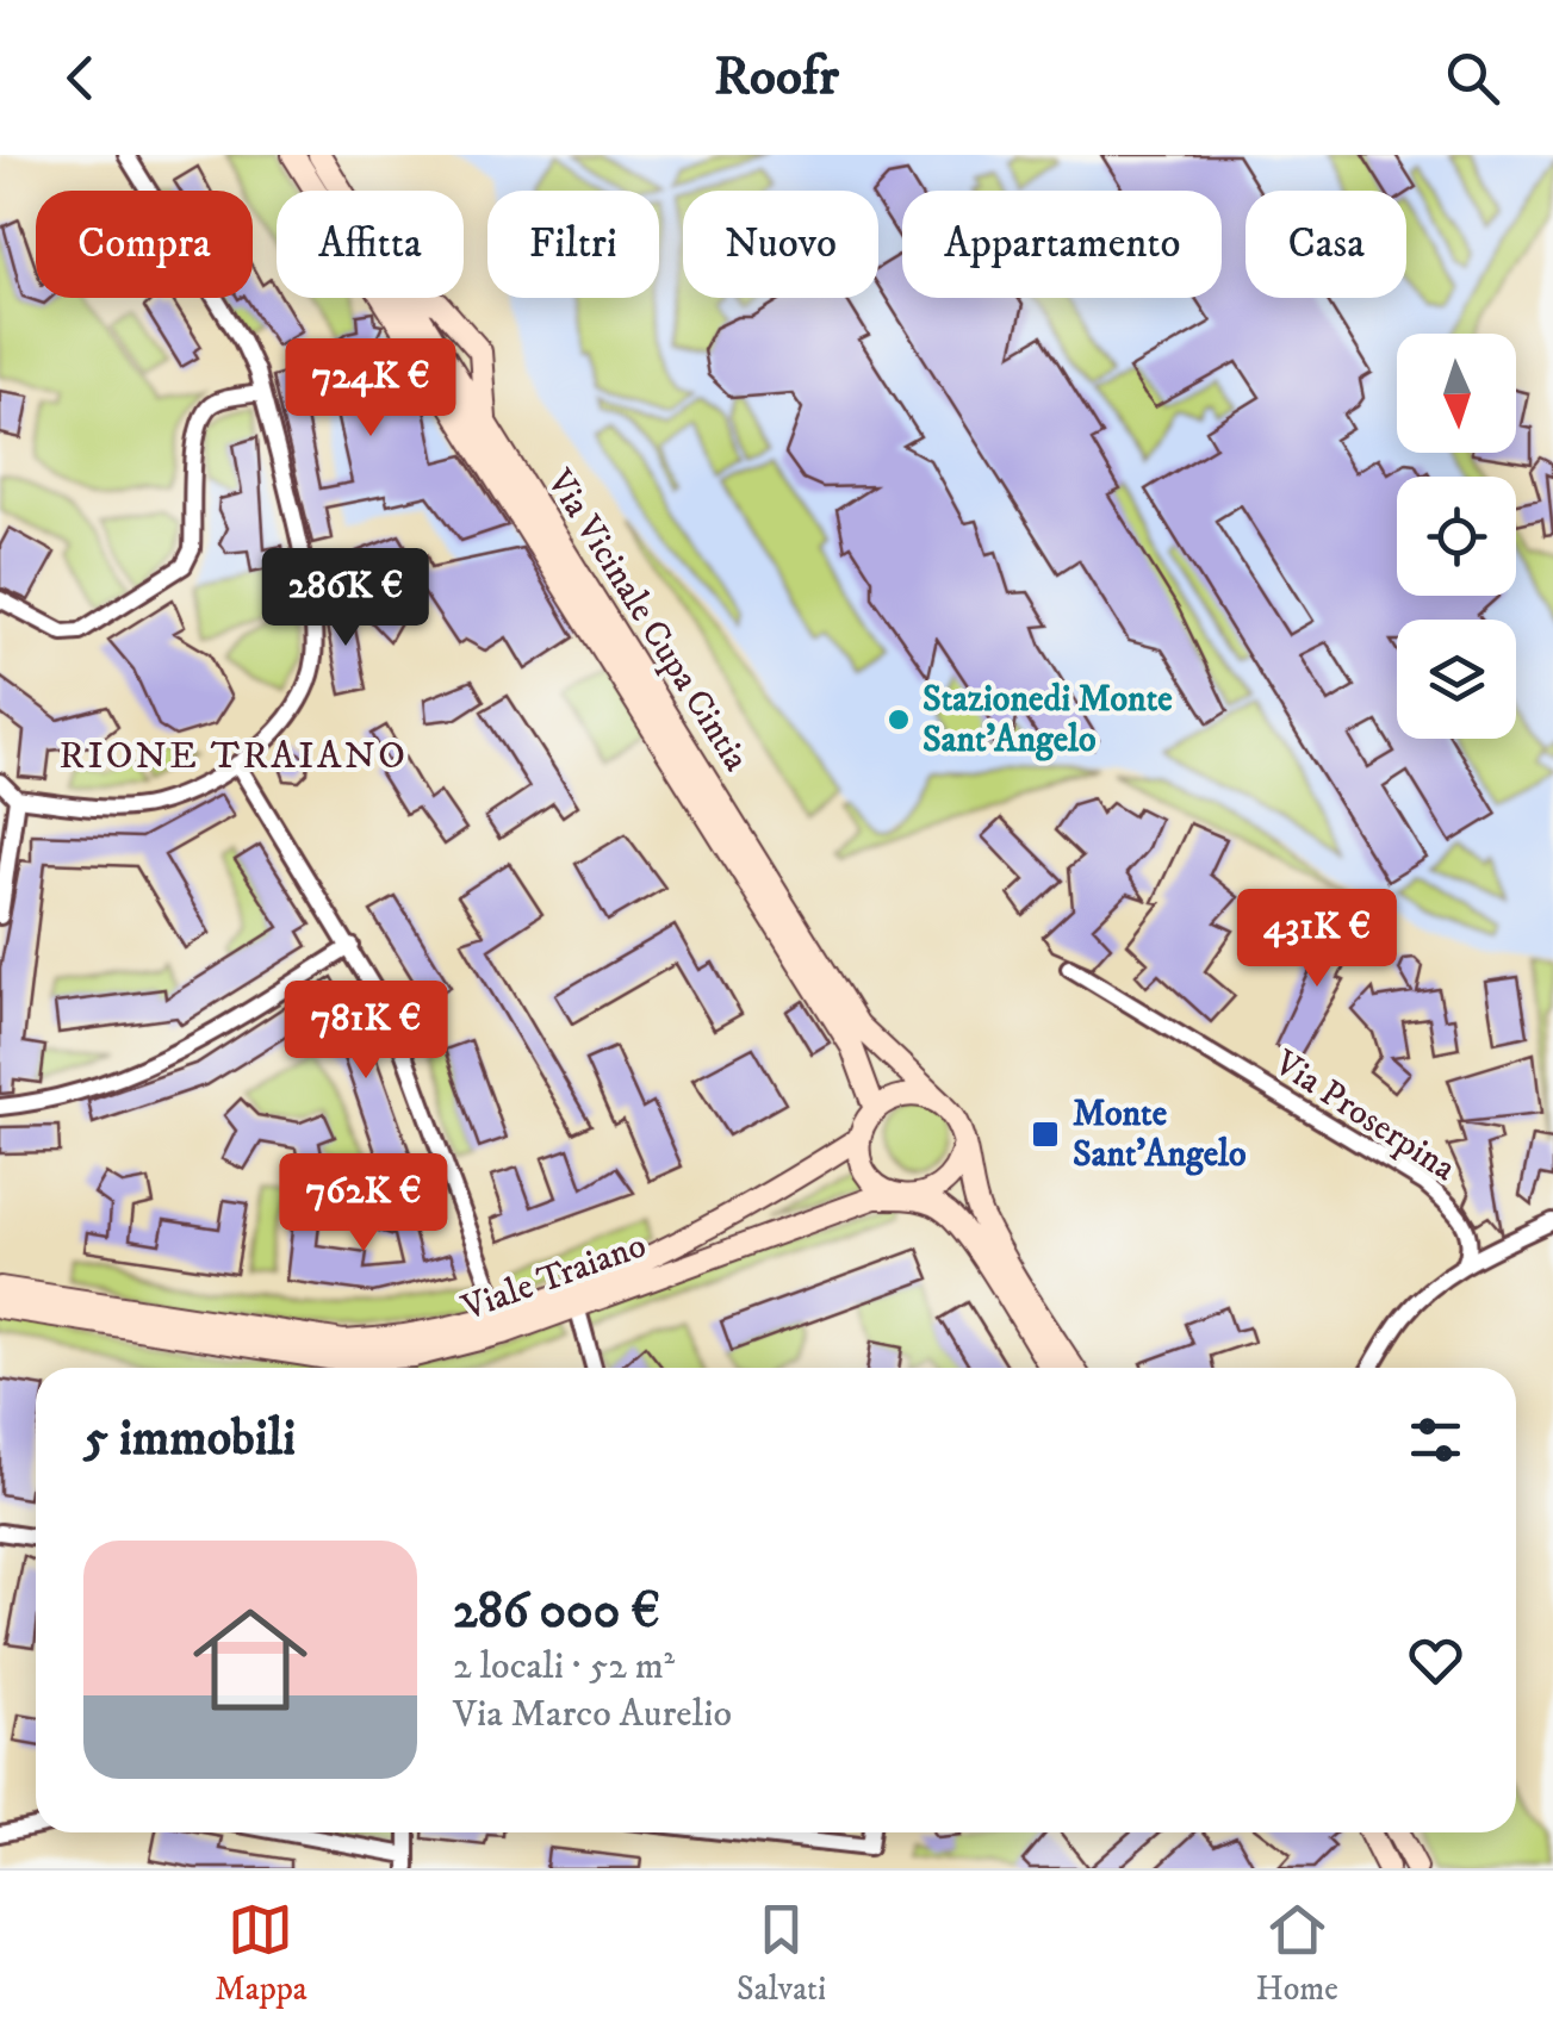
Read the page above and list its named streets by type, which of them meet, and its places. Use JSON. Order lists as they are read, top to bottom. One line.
{"streets":{"main road":["Via Vicinale Cupa Cintia","Viale Traiano"],"street":["Via Proserpina"]},"crossings":[["Via Vicinale Cupa Cintia","Viale Traiano"]],"districts":["RIONE TRAIANO"],"places":{"other":["Stazionedi Monte Sant'Angelo"],"transit":["Monte Sant'Angelo"]},"north":"bottom","page":{"header":"Roofr","chip":["Compra","Affitta","Filtri","Nuovo","Appartamento","Casa"],"price":["724K €","286K €","431K €","781K €","762K €"],"heading":"5 immobili","list":[{"name":"286 000 €","note":"2 locali · 52 m² · Via Marco Aurelio"}],"tabs":["Mappa","Salvati","Home"]}}
